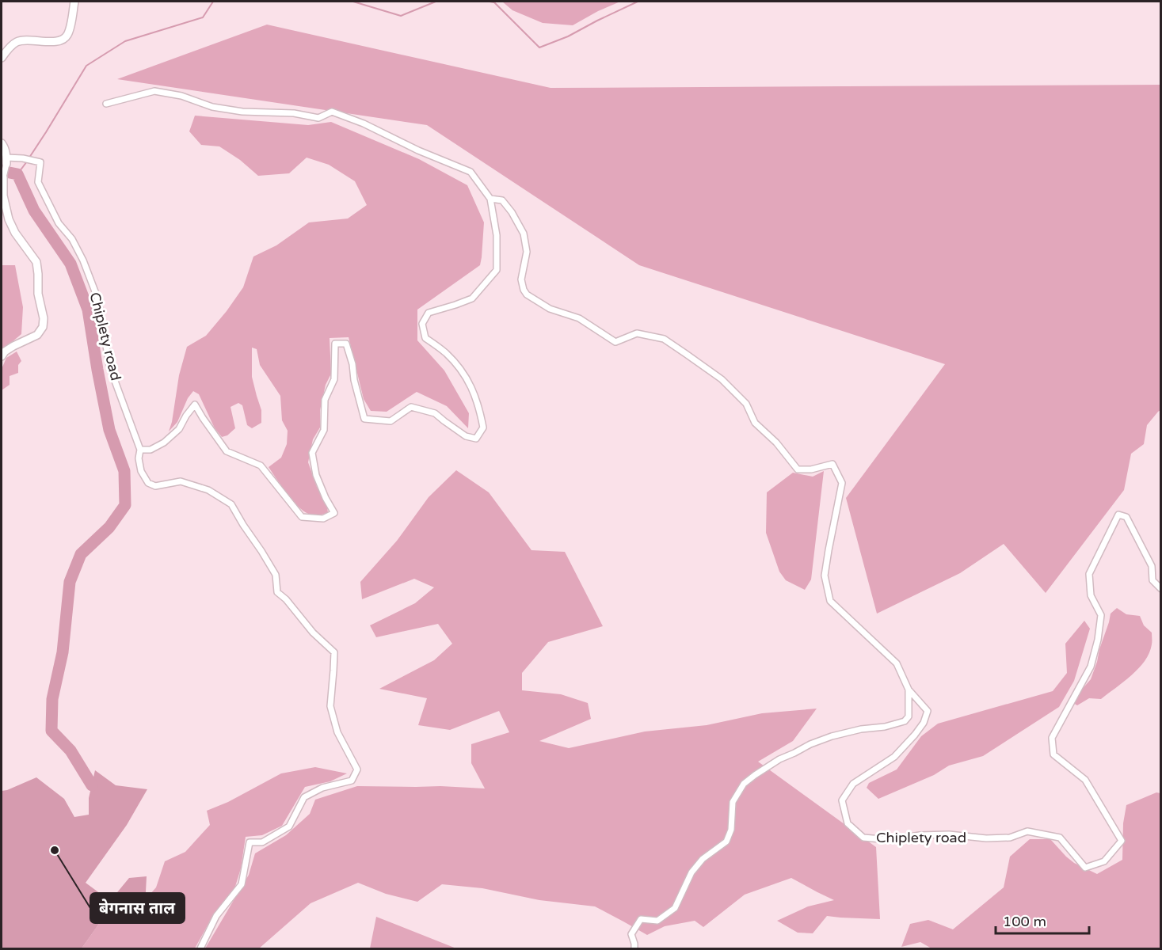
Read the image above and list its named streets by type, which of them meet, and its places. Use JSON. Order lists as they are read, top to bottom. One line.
{"streets":{"street":["Chiplety road"]},"places":["बेगनास ताल"],"scale_bar":"100 m"}
